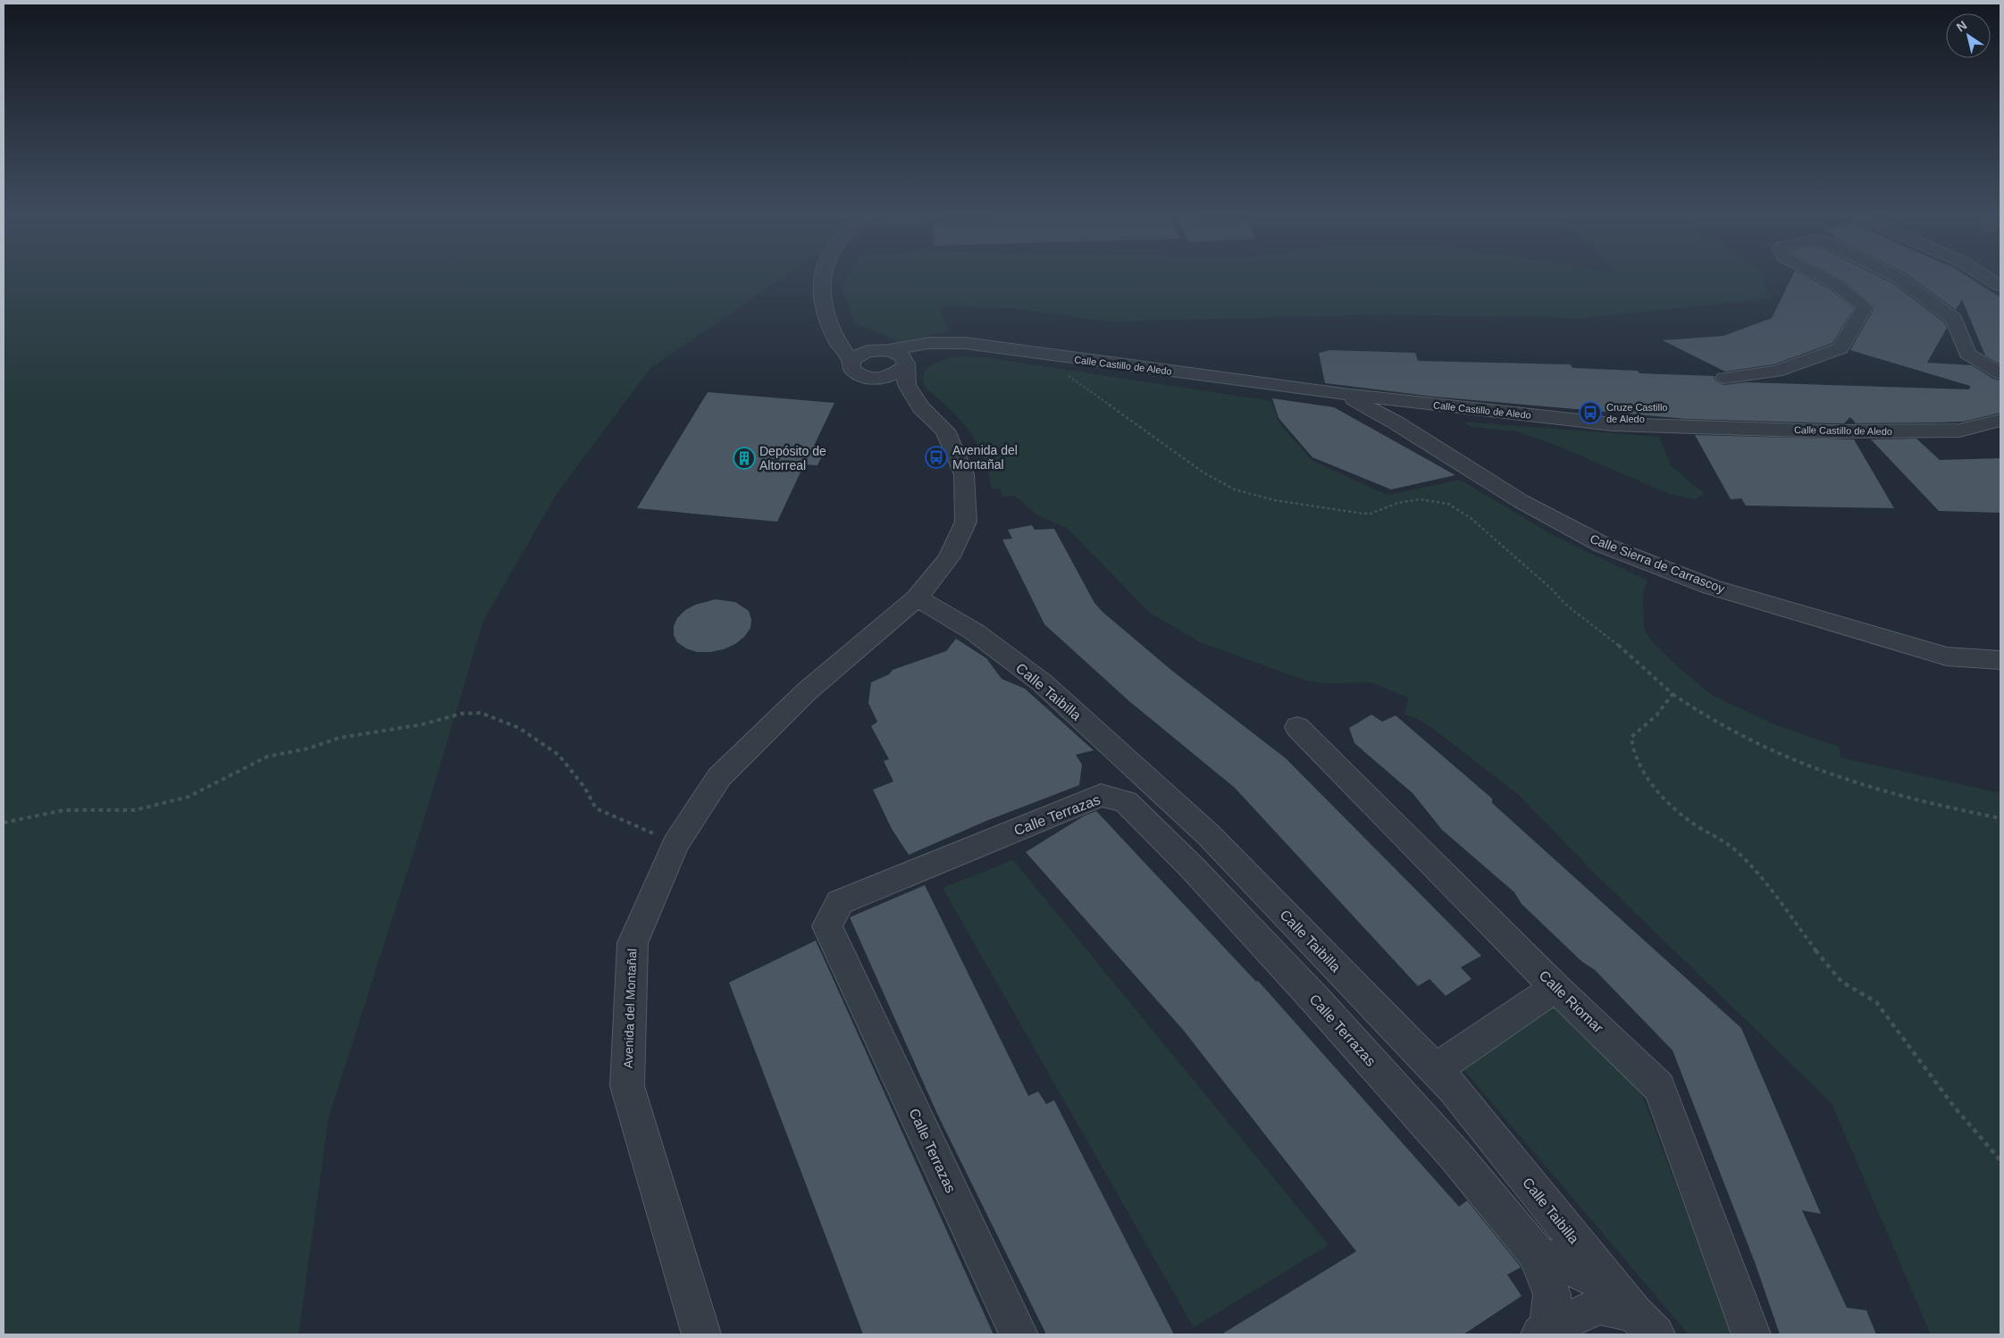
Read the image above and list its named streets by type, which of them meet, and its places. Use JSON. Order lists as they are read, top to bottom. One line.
{"streets":{"street":["Calle Castillo de Aledo","Calle Sierra de Carrascoy","Calle Taibilla","Calle Terrazas","Calle Riomar","Avenida del Montañal"]},"crossings":[["Calle Castillo de Aledo","Calle Sierra de Carrascoy"],["Calle Castillo de Aledo","Avenida del Montañal"],["Calle Taibilla","Calle Terrazas"],["Calle Taibilla","Avenida del Montañal"]],"places":{"bus stop":["Cruze Castillo de Aledo","Avenida del Montañal"],"building":["Depósito de Altorreal"]},"north":"top left"}
